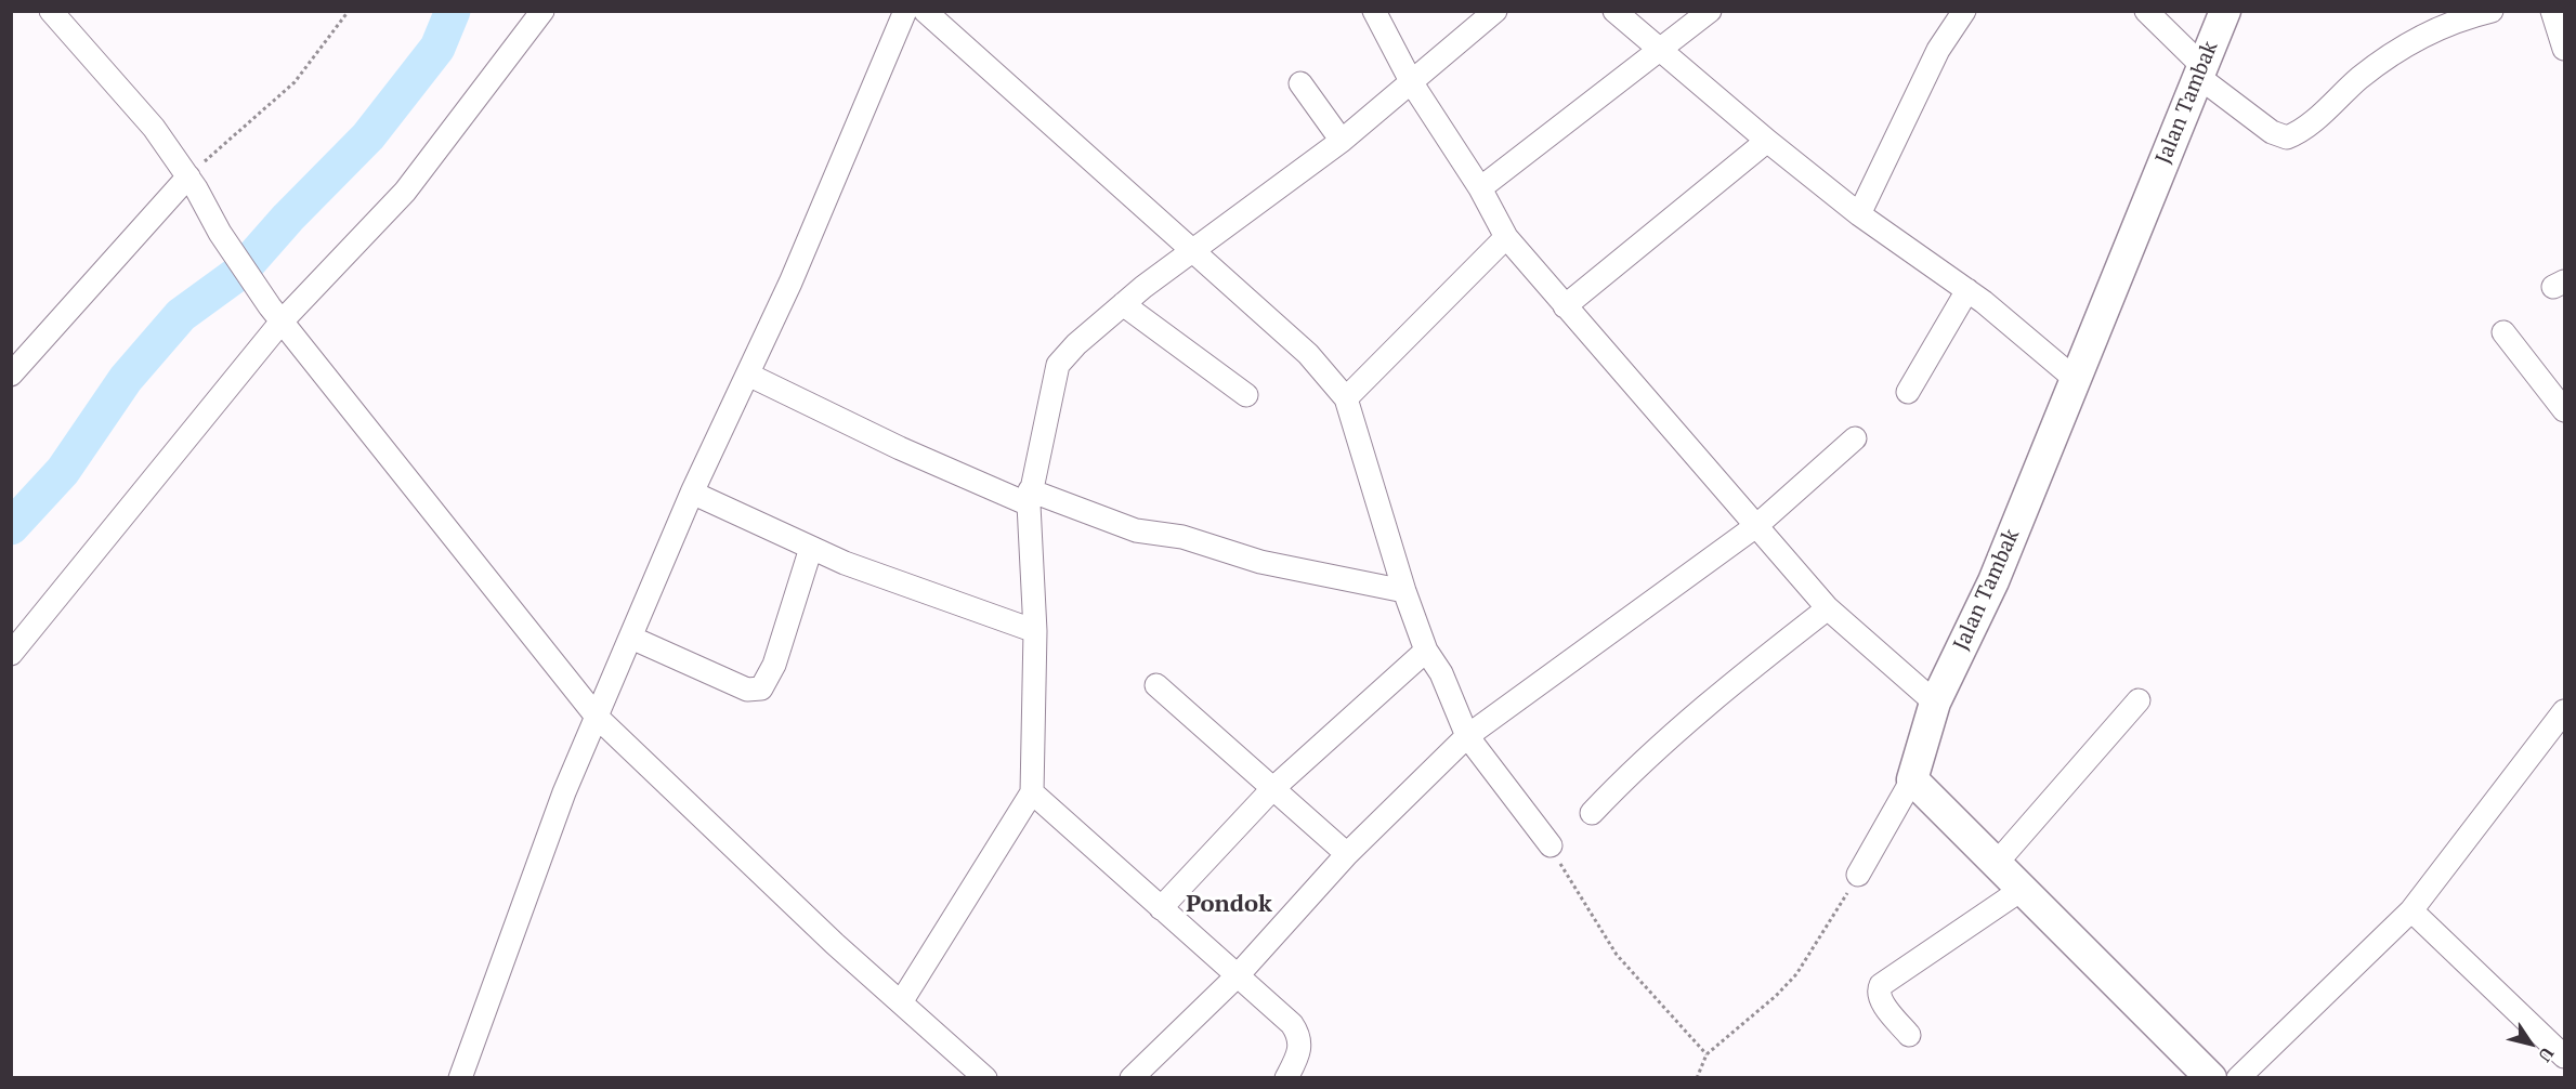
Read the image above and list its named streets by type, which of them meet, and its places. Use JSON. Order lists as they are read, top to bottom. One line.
{"streets":{"street":["Jalan Tambak"]},"districts":["Pondok"],"north":"bottom right"}
